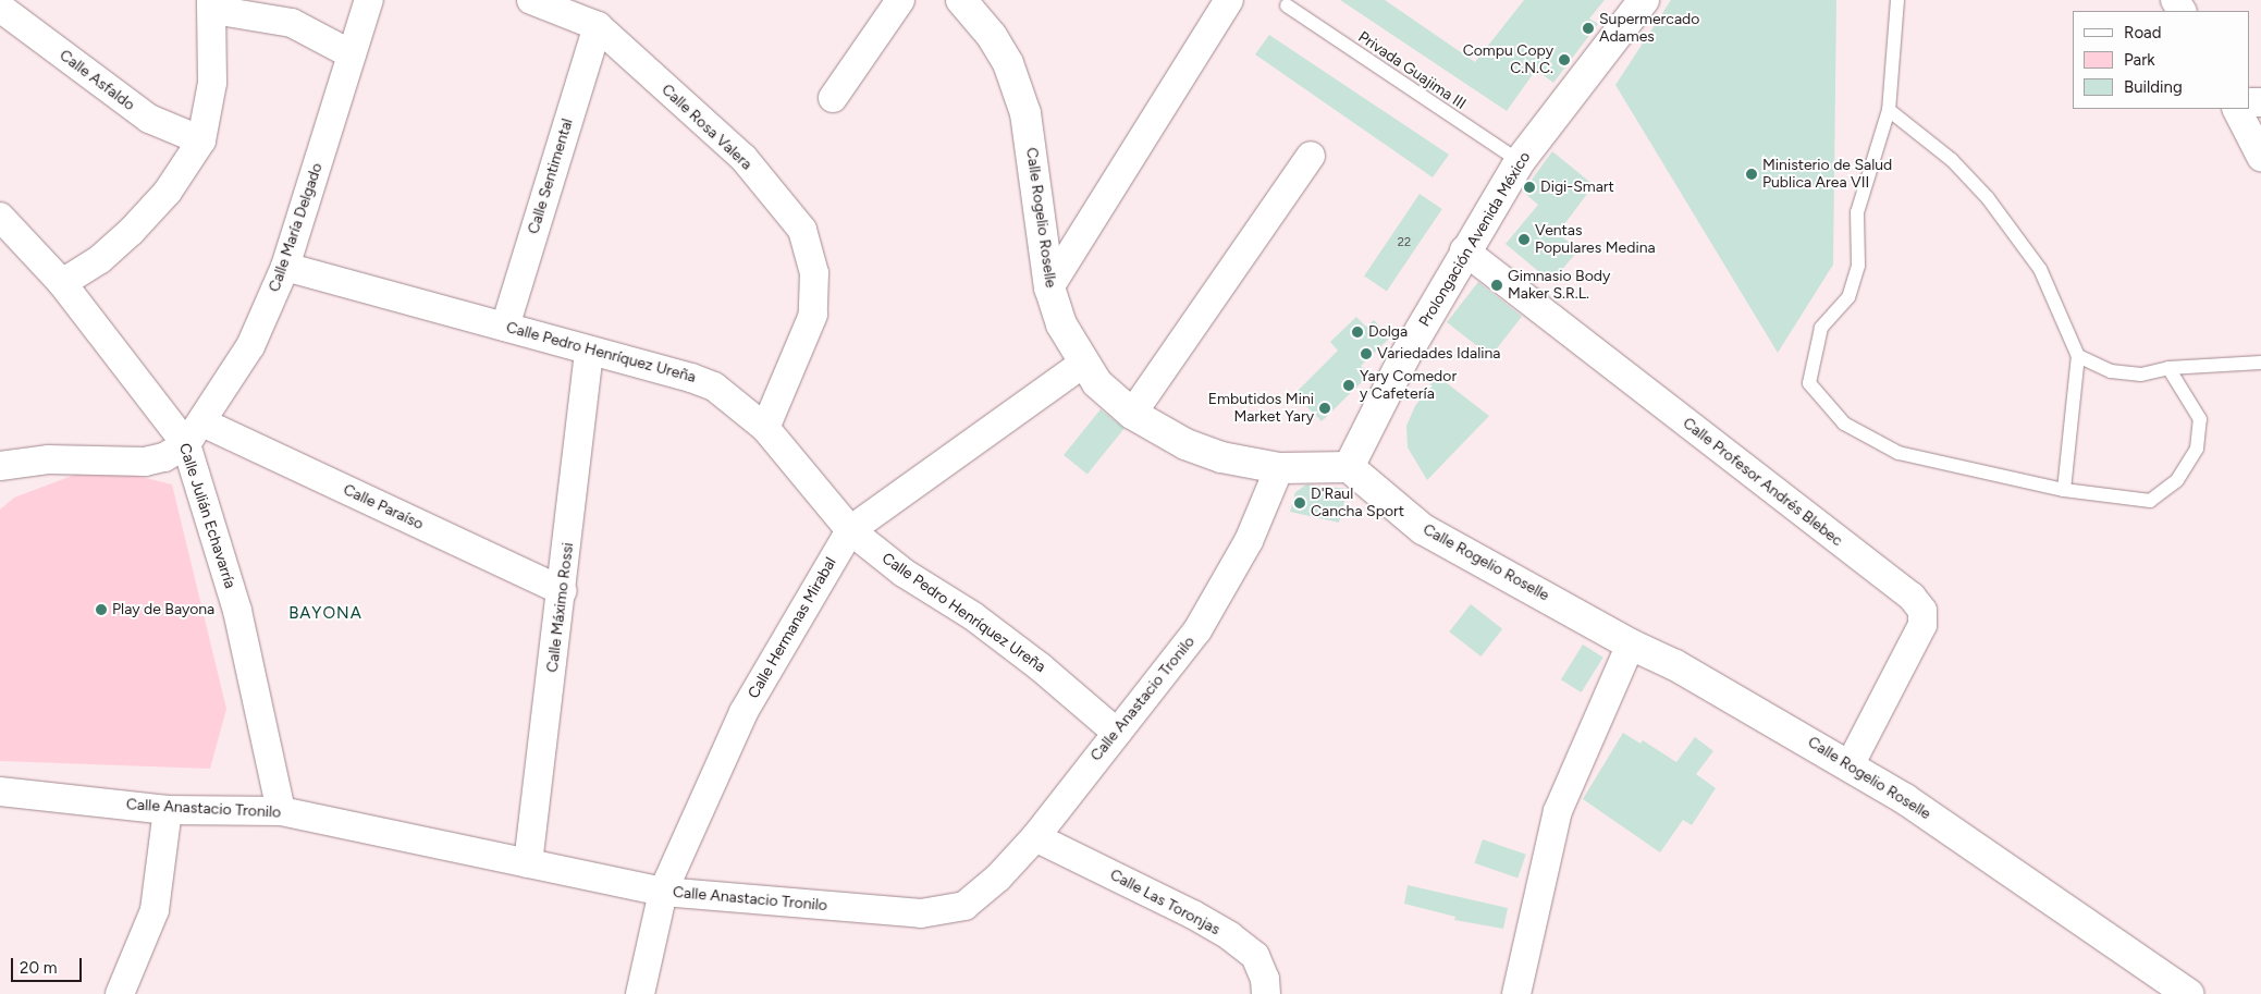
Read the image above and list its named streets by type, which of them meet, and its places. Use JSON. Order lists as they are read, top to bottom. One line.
{"streets":{"street":["Calle Asfaldo","Calle Rosa Valera","Calle Sentimental","Calle Rogelio Roselle","Calle María Delgado","Prolongación Avenida México","Calle Pedro Henríquez Ureña","Calle Profesor Andrés Blebec","Calle Paraíso","Calle Julián Echavarría","Calle Máximo Rossi","Calle Hermanas Mirabal","Calle Anastacio Tronilo","Calle Las Toronjas"],"lane":["Privada Guajima III"]},"crossings":[["Privada Guajima III","Prolongación Avenida México"],["Calle Rosa Valera","Calle Sentimental"],["Calle Rosa Valera","Calle Pedro Henríquez Ureña"],["Calle Sentimental","Calle Pedro Henríquez Ureña"],["Calle Rogelio Roselle","Prolongación Avenida México"],["Calle Rogelio Roselle","Calle Profesor Andrés Blebec"],["Calle Rogelio Roselle","Calle Hermanas Mirabal"],["Calle Rogelio Roselle","Calle Anastacio Tronilo"],["Calle María Delgado","Calle Pedro Henríquez Ureña"],["Calle María Delgado","Calle Paraíso"],["Calle María Delgado","Calle Julián Echavarría"],["Prolongación Avenida México","Calle Profesor Andrés Blebec"],["Calle Pedro Henríquez Ureña","Calle Máximo Rossi"],["Calle Pedro Henríquez Ureña","Calle Hermanas Mirabal"],["Calle Pedro Henríquez Ureña","Calle Anastacio Tronilo"],["Calle Paraíso","Calle Julián Echavarría"],["Calle Paraíso","Calle Máximo Rossi"],["Calle Julián Echavarría","Calle Anastacio Tronilo"],["Calle Máximo Rossi","Calle Anastacio Tronilo"],["Calle Hermanas Mirabal","Calle Anastacio Tronilo"],["Calle Anastacio Tronilo","Calle Las Toronjas"]],"districts":["BAYONA"],"places":["Supermercado Adames","Compu Copy C.N.C.","Ministerio de Salud Publica Area VII","Digi-Smart","Ventas Populares Medina","Gimnasio Body Maker S.R.L.","Dolga","Variedades Idalina","Yary Comedor y Cafetería","Embutidos Mini Market Yary","D'Raul Cancha Sport","Play de Bayona"],"house_numbers":["22"],"legend":["Road","Park","Building"],"scale_bar":"20 m"}
